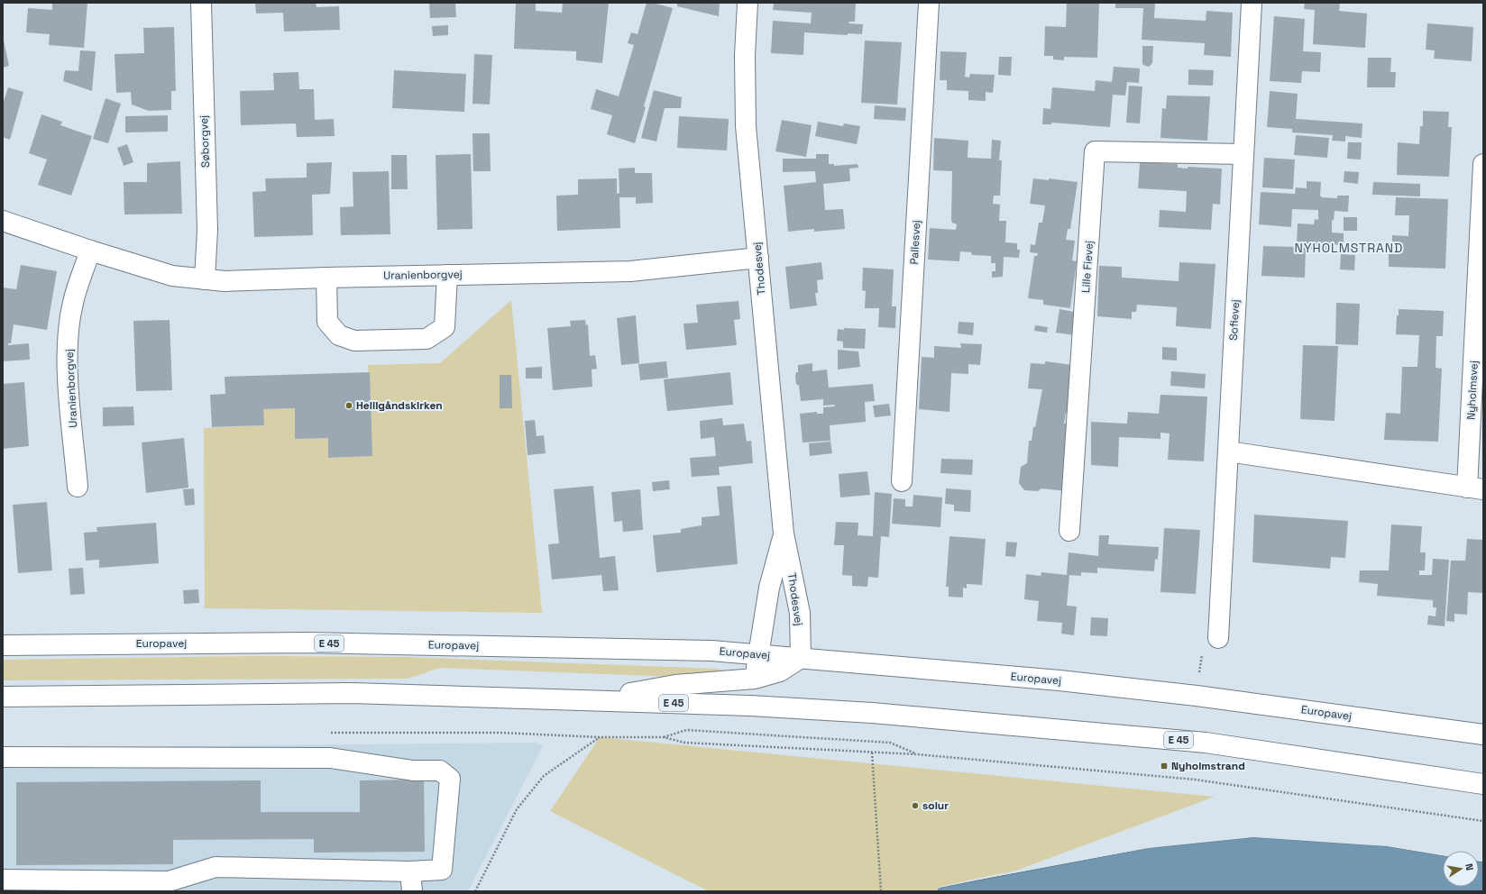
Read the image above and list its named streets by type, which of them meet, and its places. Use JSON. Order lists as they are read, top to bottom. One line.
{"streets":{"main road":["Søborgvej","Pallesvej","Lille Fievej","Thodesvej","Uranienborgvej","Sofievej","Nyholmsvej","Europavej","E 45"]},"crossings":[["Søborgvej","Uranienborgvej"],["Lille Fievej","Sofievej"],["Thodesvej","Uranienborgvej"],["Thodesvej","Europavej"],["Thodesvej","E 45"],["Sofievej","Nyholmsvej"]],"districts":["NYHOLMSTRAND"],"places":{"other":["Helligåndskirken","solur"],"transit":["Nyholmstrand"]},"north":"right"}
